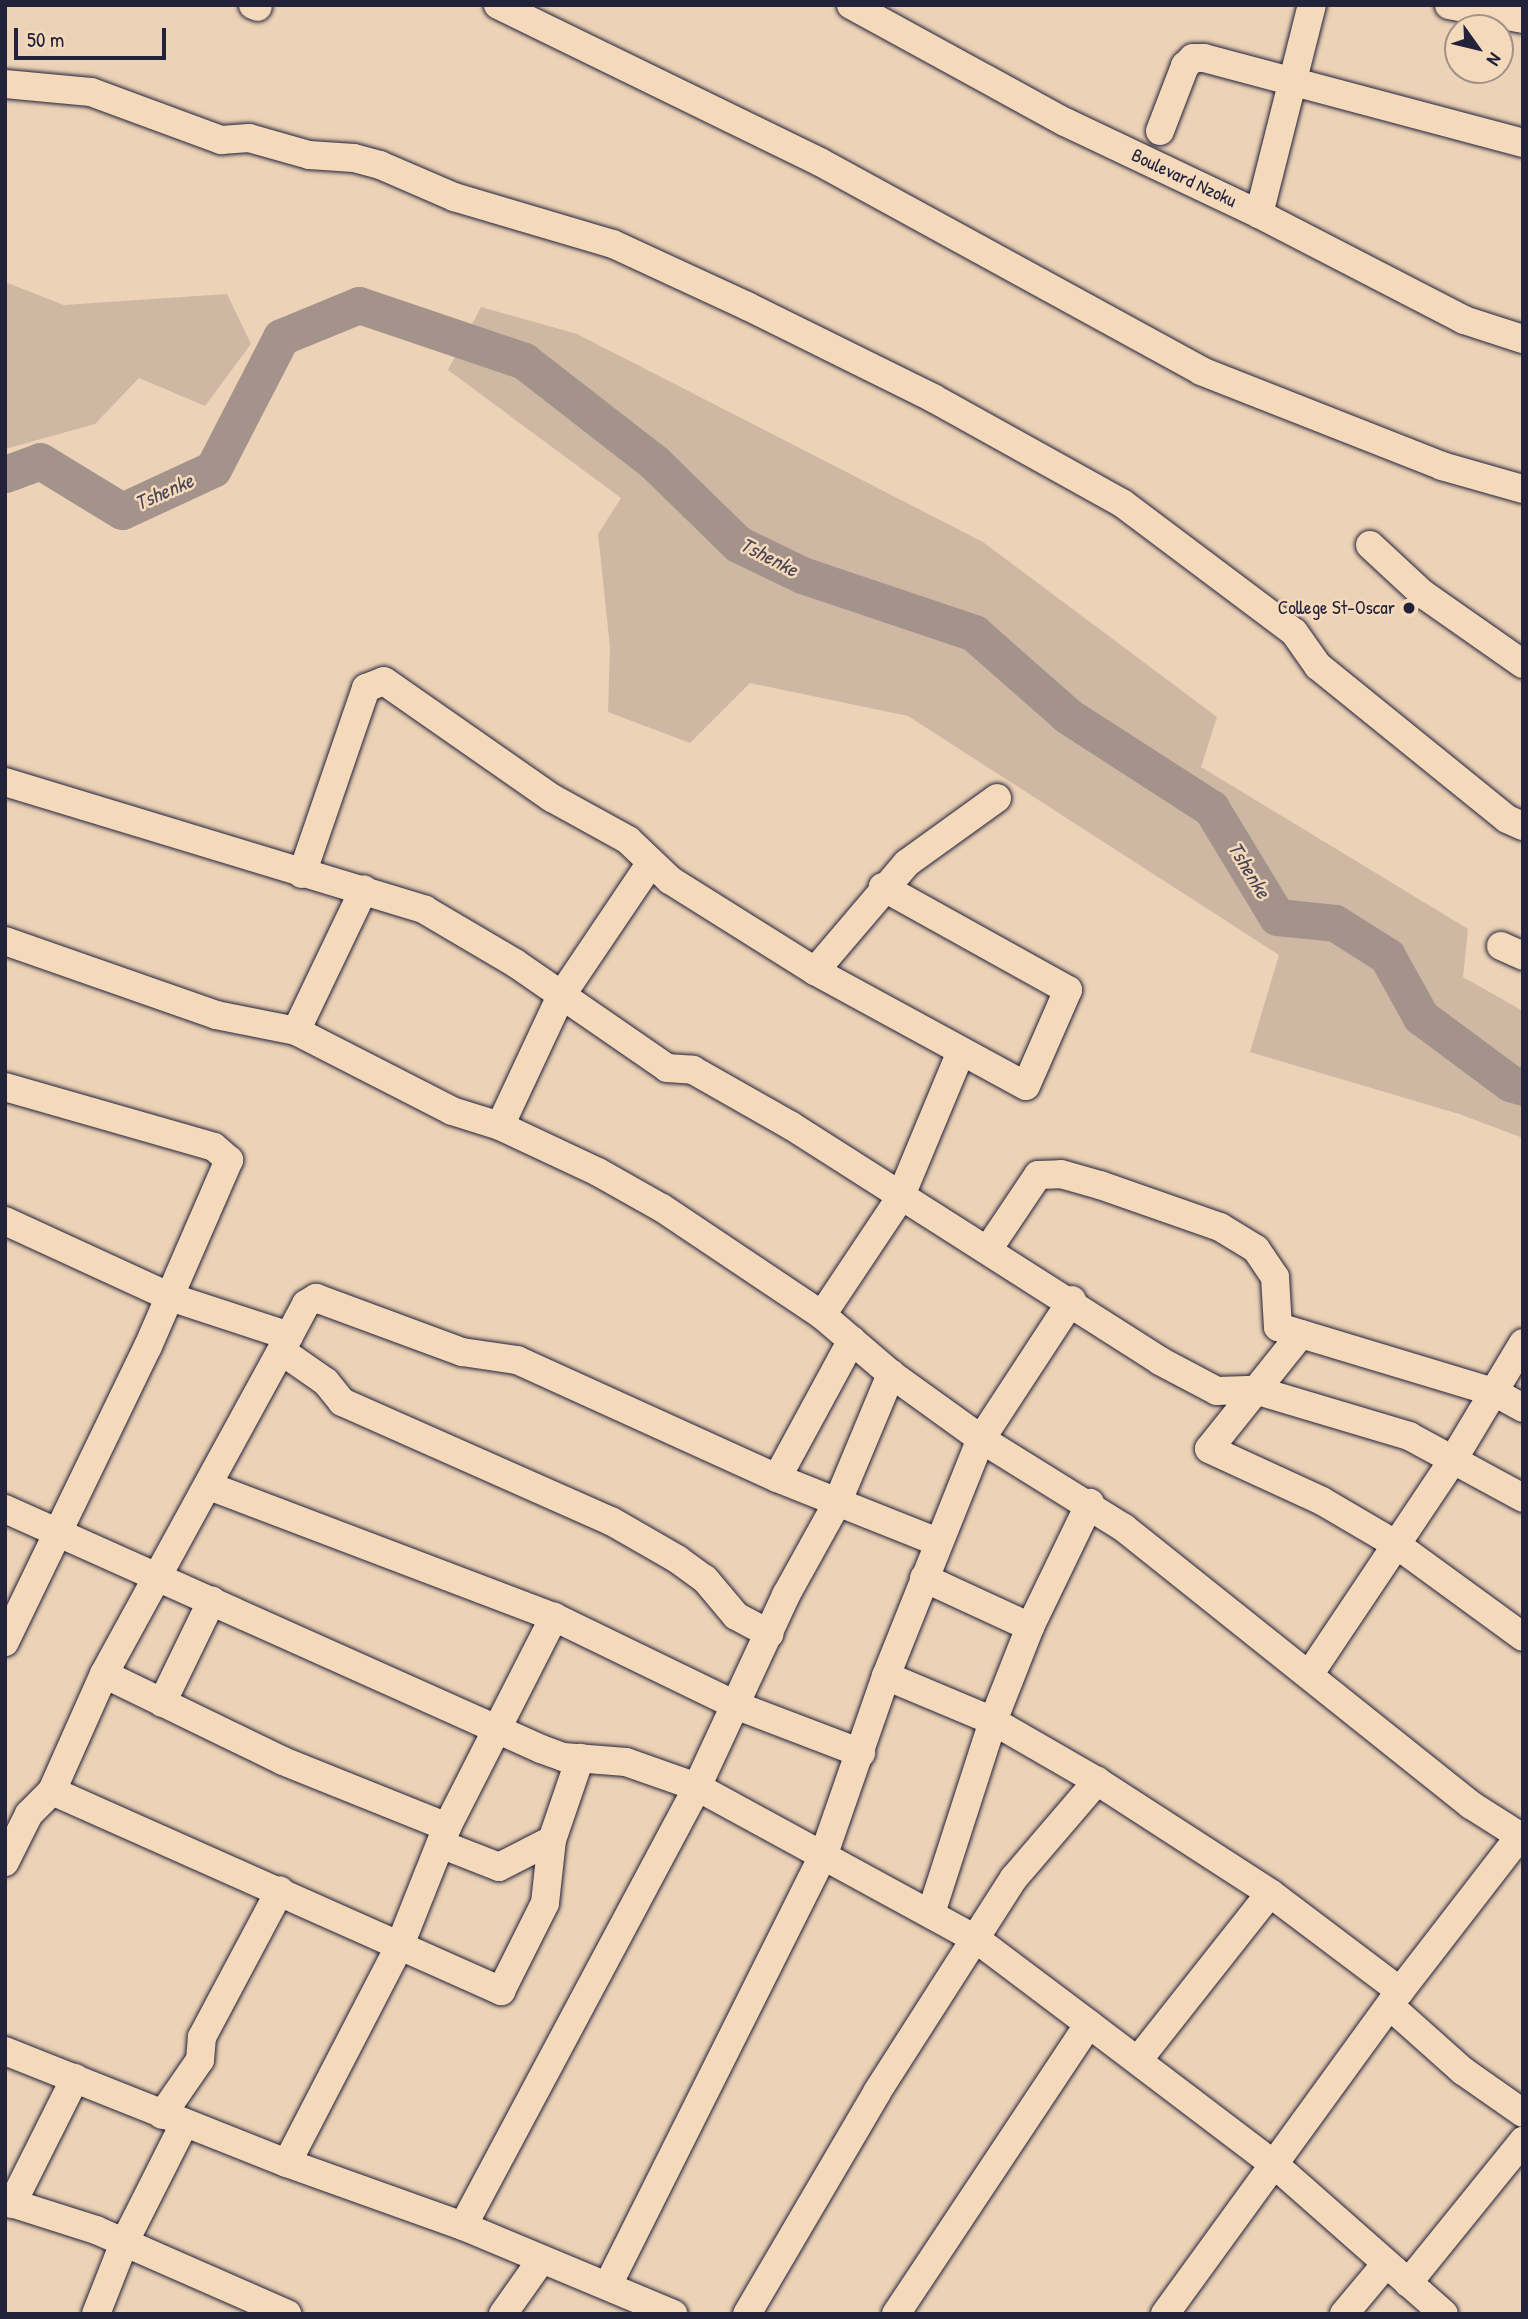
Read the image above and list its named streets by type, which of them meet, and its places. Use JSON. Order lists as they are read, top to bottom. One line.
{"streets":{"street":["Boulevard Nzoku"]},"water":["Tshenke"],"places":["College St-Oscar"],"scale_bar":"50 m","north":"bottom right"}
